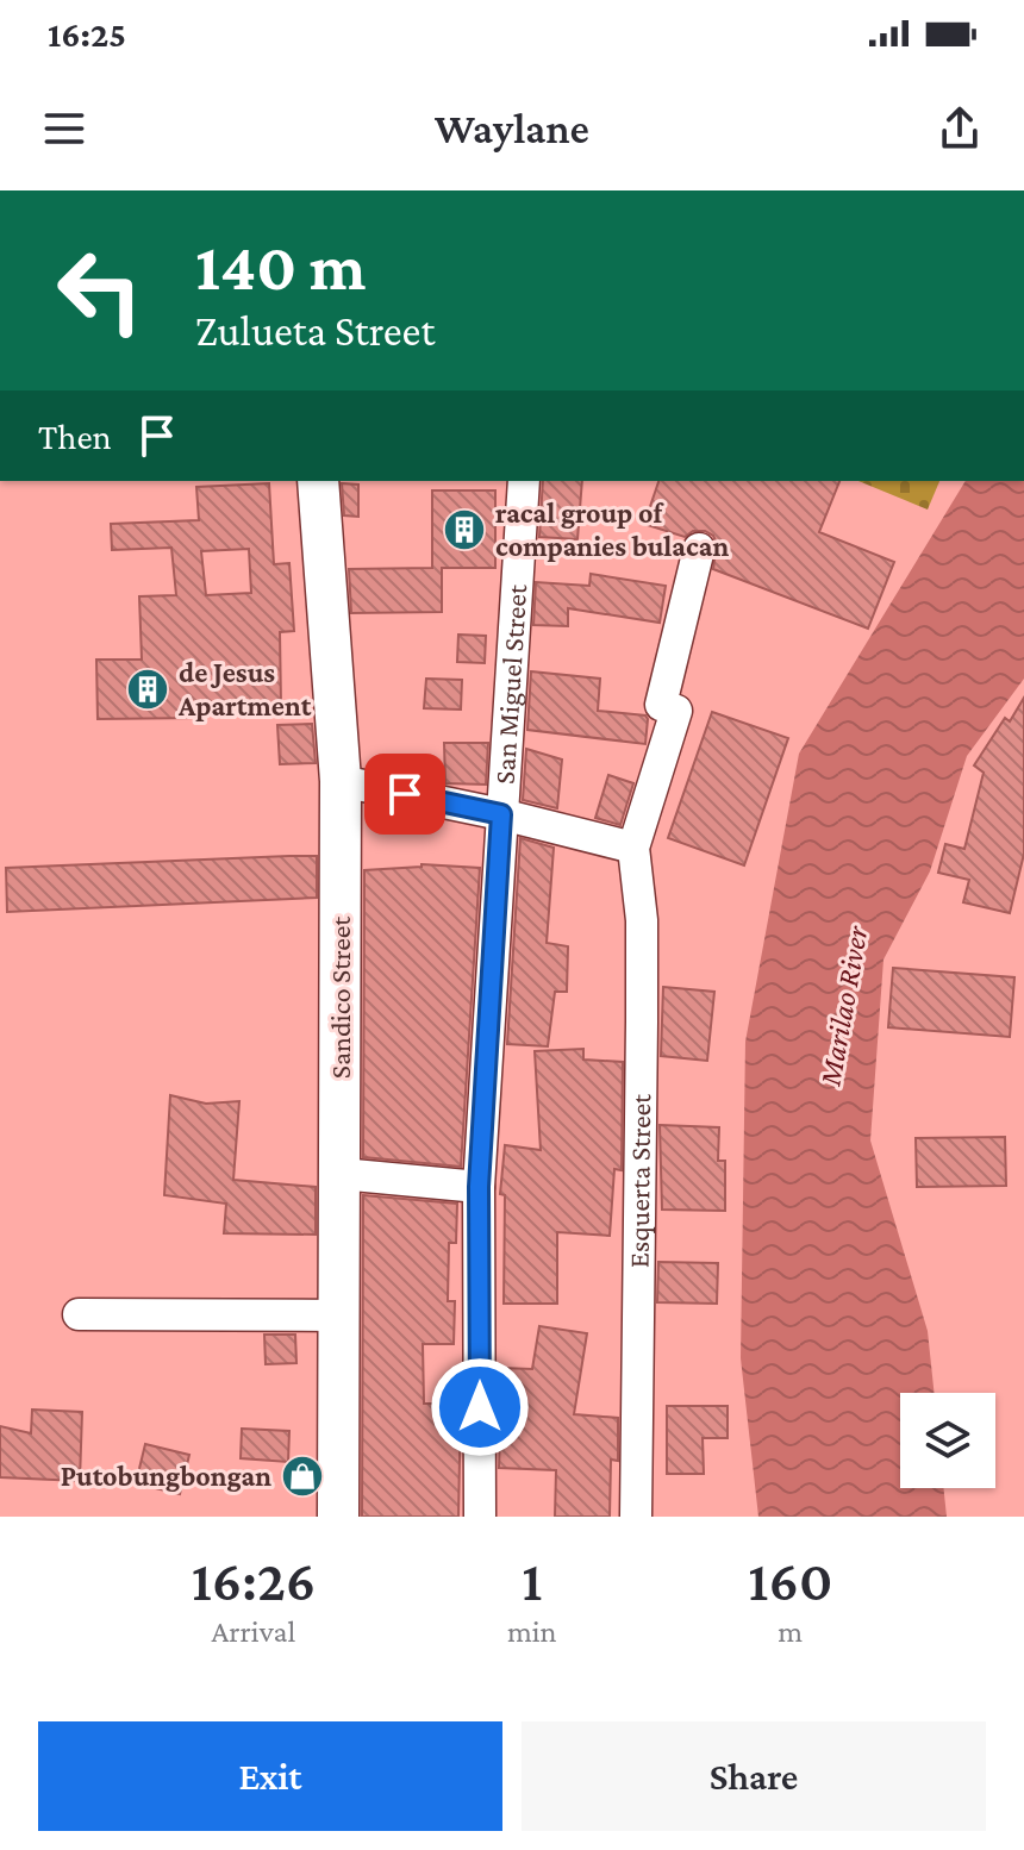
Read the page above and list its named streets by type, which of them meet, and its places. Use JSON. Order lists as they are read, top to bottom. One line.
{"streets":{"main road":["Sandico Street"],"street":["San Miguel Street","Esquerta Street"]},"water":["Marilao River"],"places":{"building":["racal group of companies bulacan","de Jesus Apartment"],"shop":["Putobungbongan"]},"page":{"status":"16:25","header":"Waylane","turn":["140 m","Zulueta Street"],"then":"Then","eta":["16:26","Arrival","1","min","160","m"],"buttons":["Exit","Share"]}}
